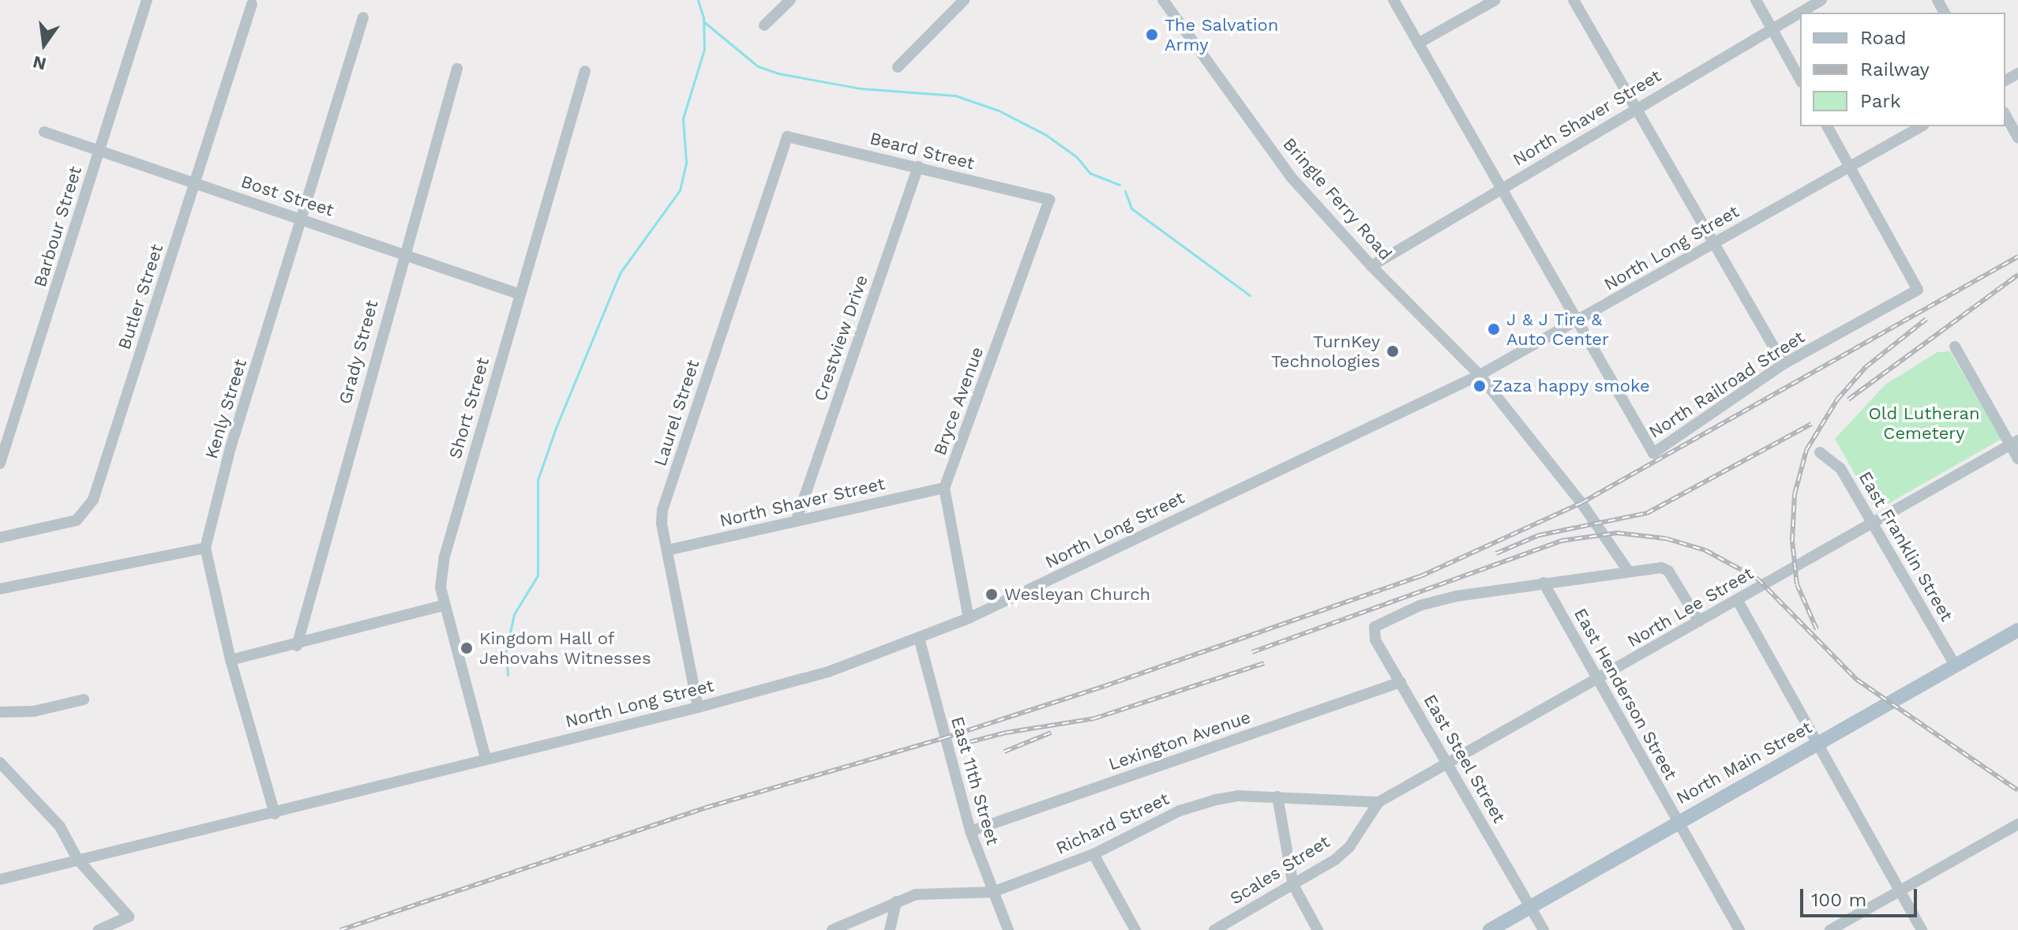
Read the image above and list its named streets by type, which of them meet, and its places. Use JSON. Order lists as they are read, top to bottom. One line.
{"streets":{"main road":["North Main Street"],"street":["North Shaver Street","Beard Street","Bost Street","Bringle Ferry Road","Barbour Street","North Long Street","Butler Street","Crestview Drive","Grady Street","North Railroad Street","Bryce Avenue","Short Street","Kenly Street","Laurel Street","East Franklin Street","North Lee Street","East Henderson Street","Lexington Avenue","East Steel Street","East 11th Street","Richard Street","Scales Street"]},"crossings":[["North Shaver Street","Bringle Ferry Road"],["North Shaver Street","Crestview Drive"],["North Shaver Street","Bryce Avenue"],["North Shaver Street","Laurel Street"],["Beard Street","Crestview Drive"],["Beard Street","Bryce Avenue"],["Beard Street","Laurel Street"],["Bost Street","Barbour Street"],["Bost Street","Butler Street"],["Bost Street","Grady Street"],["Bost Street","Short Street"],["Bost Street","Kenly Street"],["Bringle Ferry Road","North Long Street"],["North Long Street","North Railroad Street"],["North Long Street","Short Street"],["North Long Street","Kenly Street"],["North Long Street","Laurel Street"],["North Long Street","East 11th Street"],["East Franklin Street","North Lee Street"],["East Franklin Street","North Main Street"],["North Lee Street","East Henderson Street"],["North Lee Street","East Steel Street"],["North Lee Street","Richard Street"],["North Lee Street","Scales Street"],["East Henderson Street","East Steel Street"],["East Henderson Street","North Main Street"],["Lexington Avenue","East Steel Street"],["Lexington Avenue","East 11th Street"],["East Steel Street","North Main Street"],["East 11th Street","Richard Street"],["Richard Street","Scales Street"]],"parks":["Old Lutheran Cemetery"],"places":["The Salvation Army","J & J Tire & Auto Center","TurnKey Technologies","Zaza happy smoke","Wesleyan Church","Kingdom Hall of Jehovahs Witnesses"],"legend":["Road","Railway","Park"],"scale_bar":"100 m","north":"bottom"}
